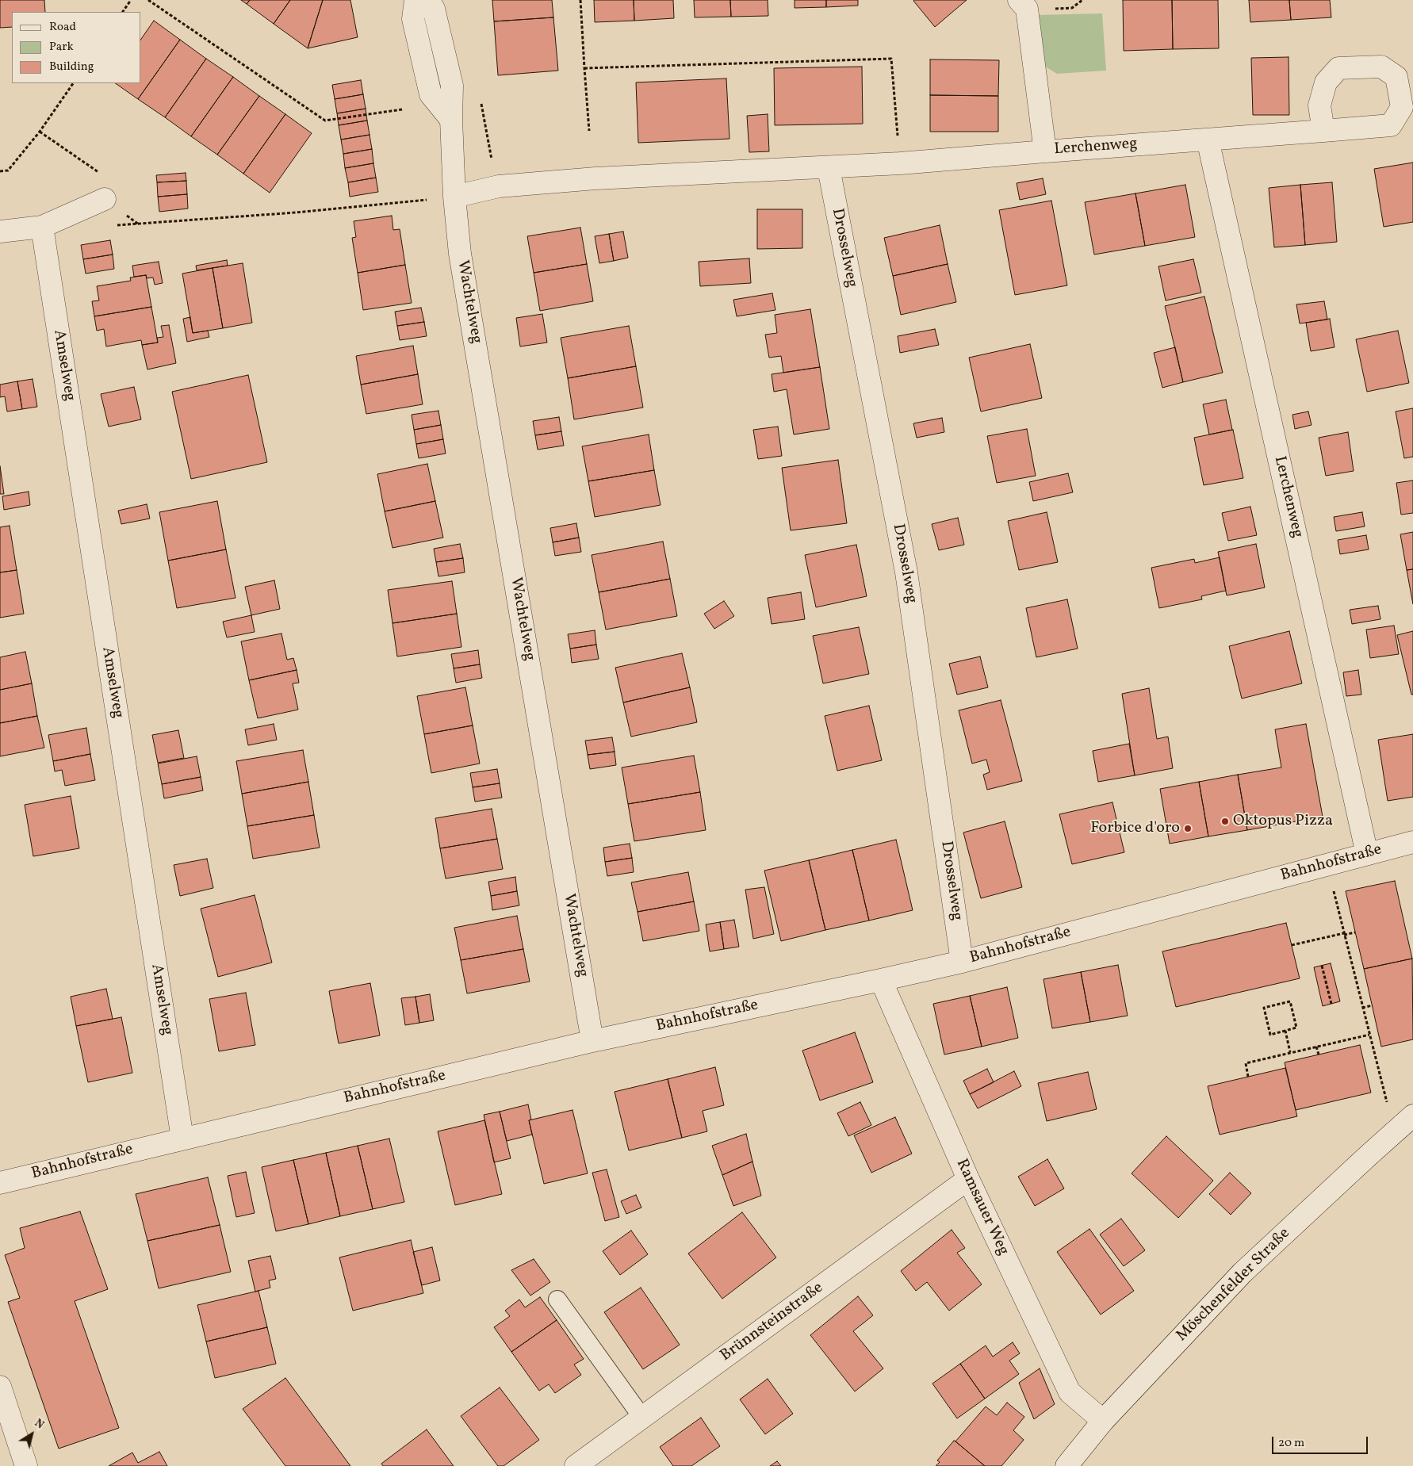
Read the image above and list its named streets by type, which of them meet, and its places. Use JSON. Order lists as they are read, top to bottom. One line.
{"streets":{"street":["Lerchenweg","Drosselweg","Wachtelweg","Amselweg","Bahnhofstraße","Ramsauer Weg","Möschenfelder Straße","Brünnsteinstraße"]},"crossings":[["Lerchenweg","Bahnhofstraße"],["Drosselweg","Bahnhofstraße"],["Wachtelweg","Bahnhofstraße"],["Amselweg","Bahnhofstraße"],["Bahnhofstraße","Ramsauer Weg"],["Ramsauer Weg","Möschenfelder Straße"],["Ramsauer Weg","Brünnsteinstraße"]],"places":["Oktopus Pizza","Forbice d'oro"],"legend":["Road","Park","Building"],"scale_bar":"20 m","north":"top right"}
